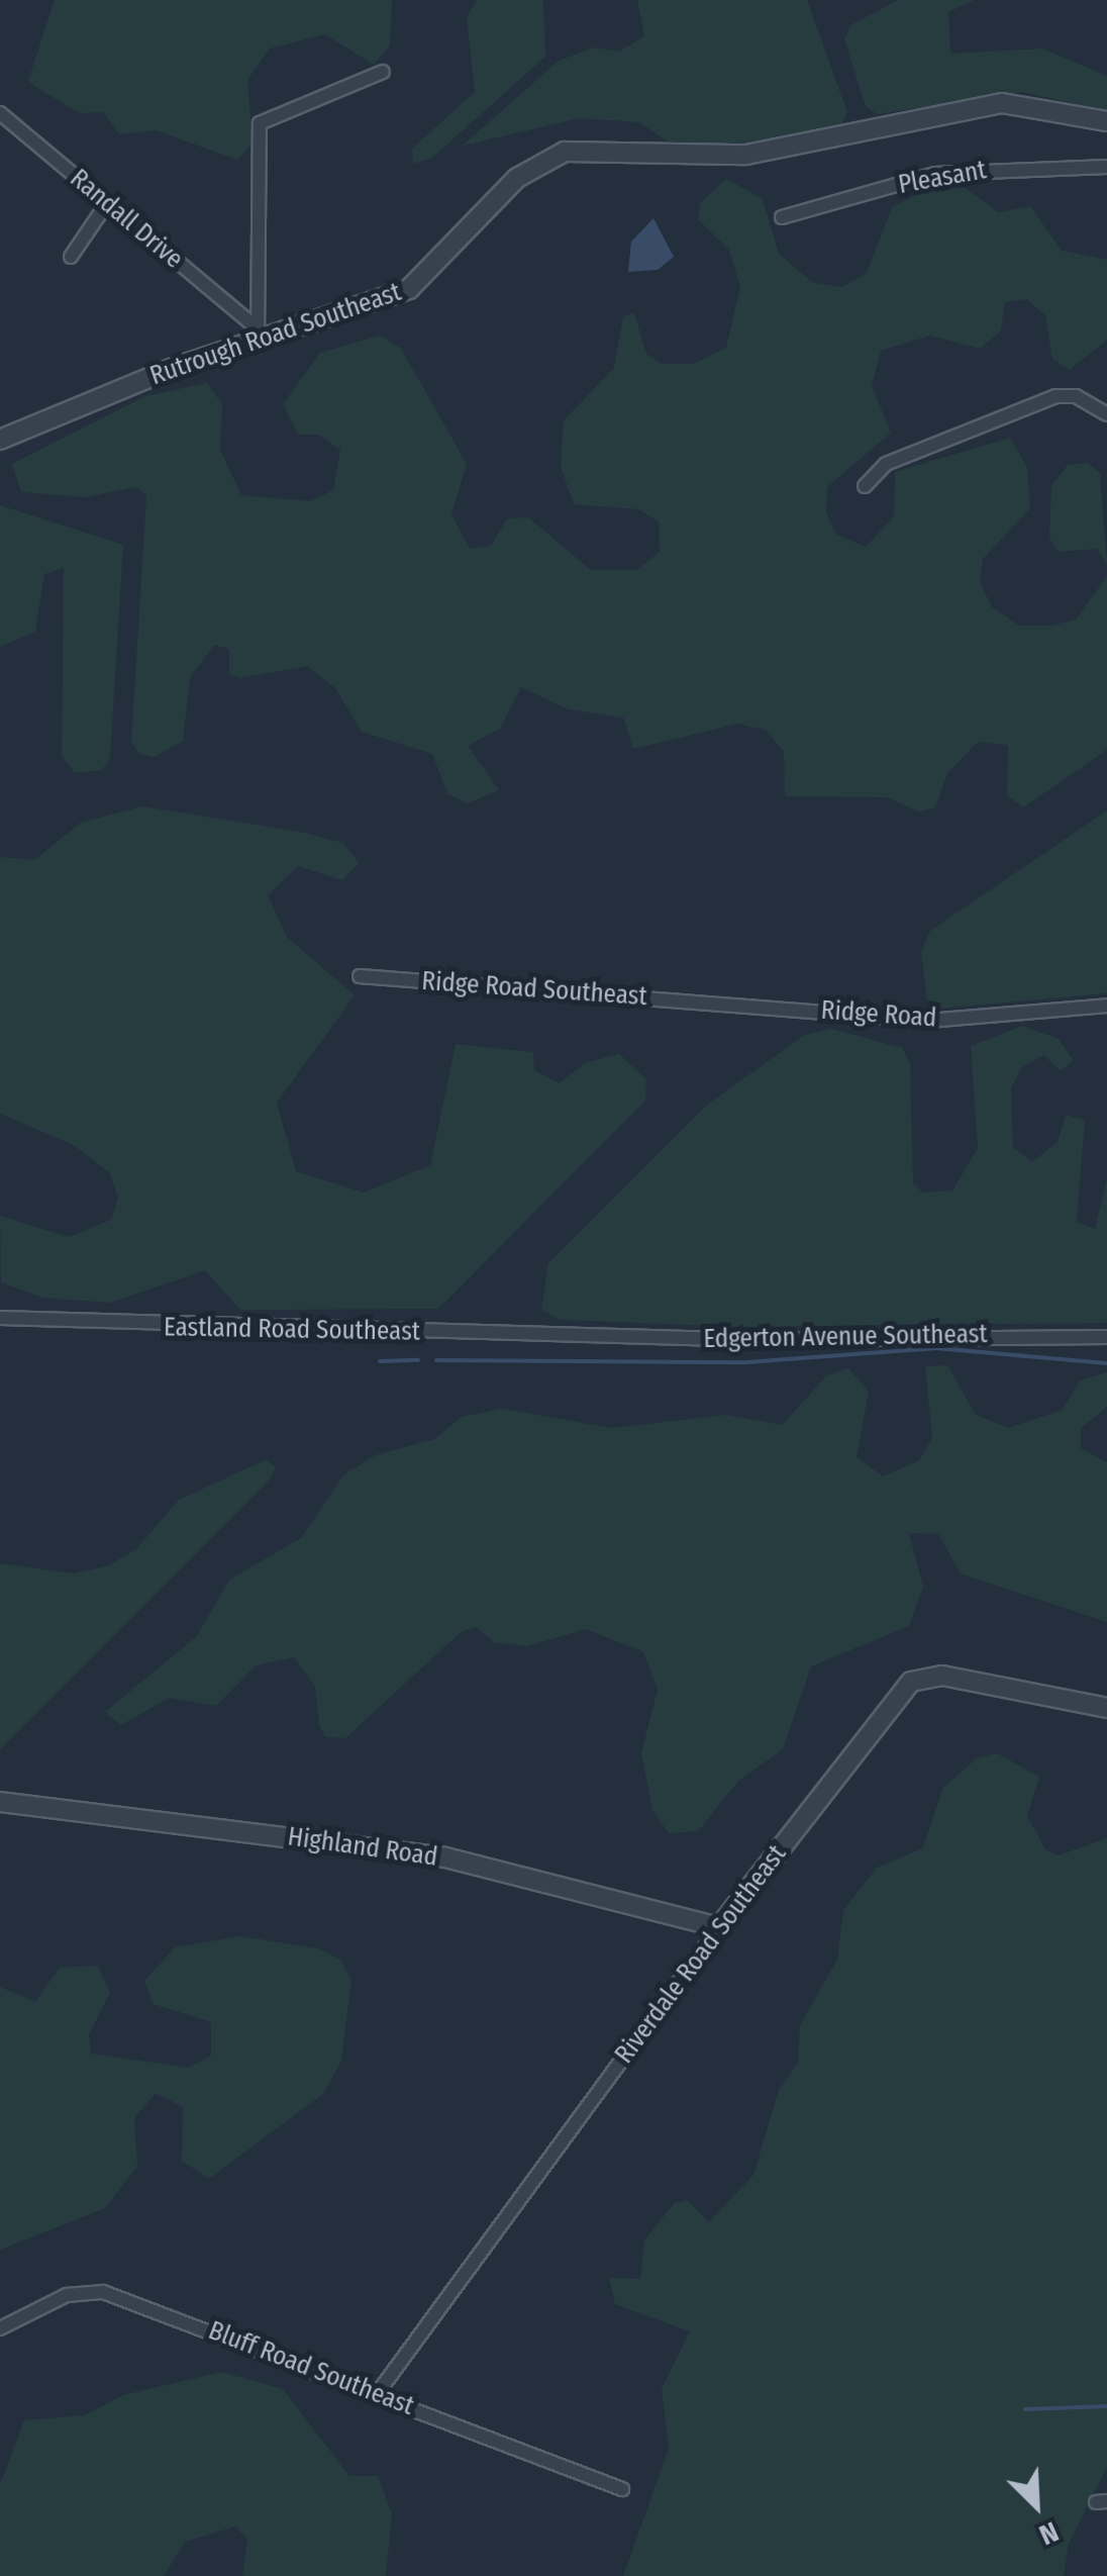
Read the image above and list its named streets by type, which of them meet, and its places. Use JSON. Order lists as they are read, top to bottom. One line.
{"streets":{"street":["Pleasant","Randall Drive","Rutrough Road Southeast","Ridge Road Southeast","Ridge Road","Eastland Road Southeast","Edgerton Avenue Southeast","Highland Road","Riverdale Road Southeast","Bluff Road Southeast"]},"crossings":[["Randall Drive","Rutrough Road Southeast"],["Ridge Road Southeast","Ridge Road"],["Eastland Road Southeast","Edgerton Avenue Southeast"],["Highland Road","Riverdale Road Southeast"],["Riverdale Road Southeast","Bluff Road Southeast"]],"north":"bottom right"}
